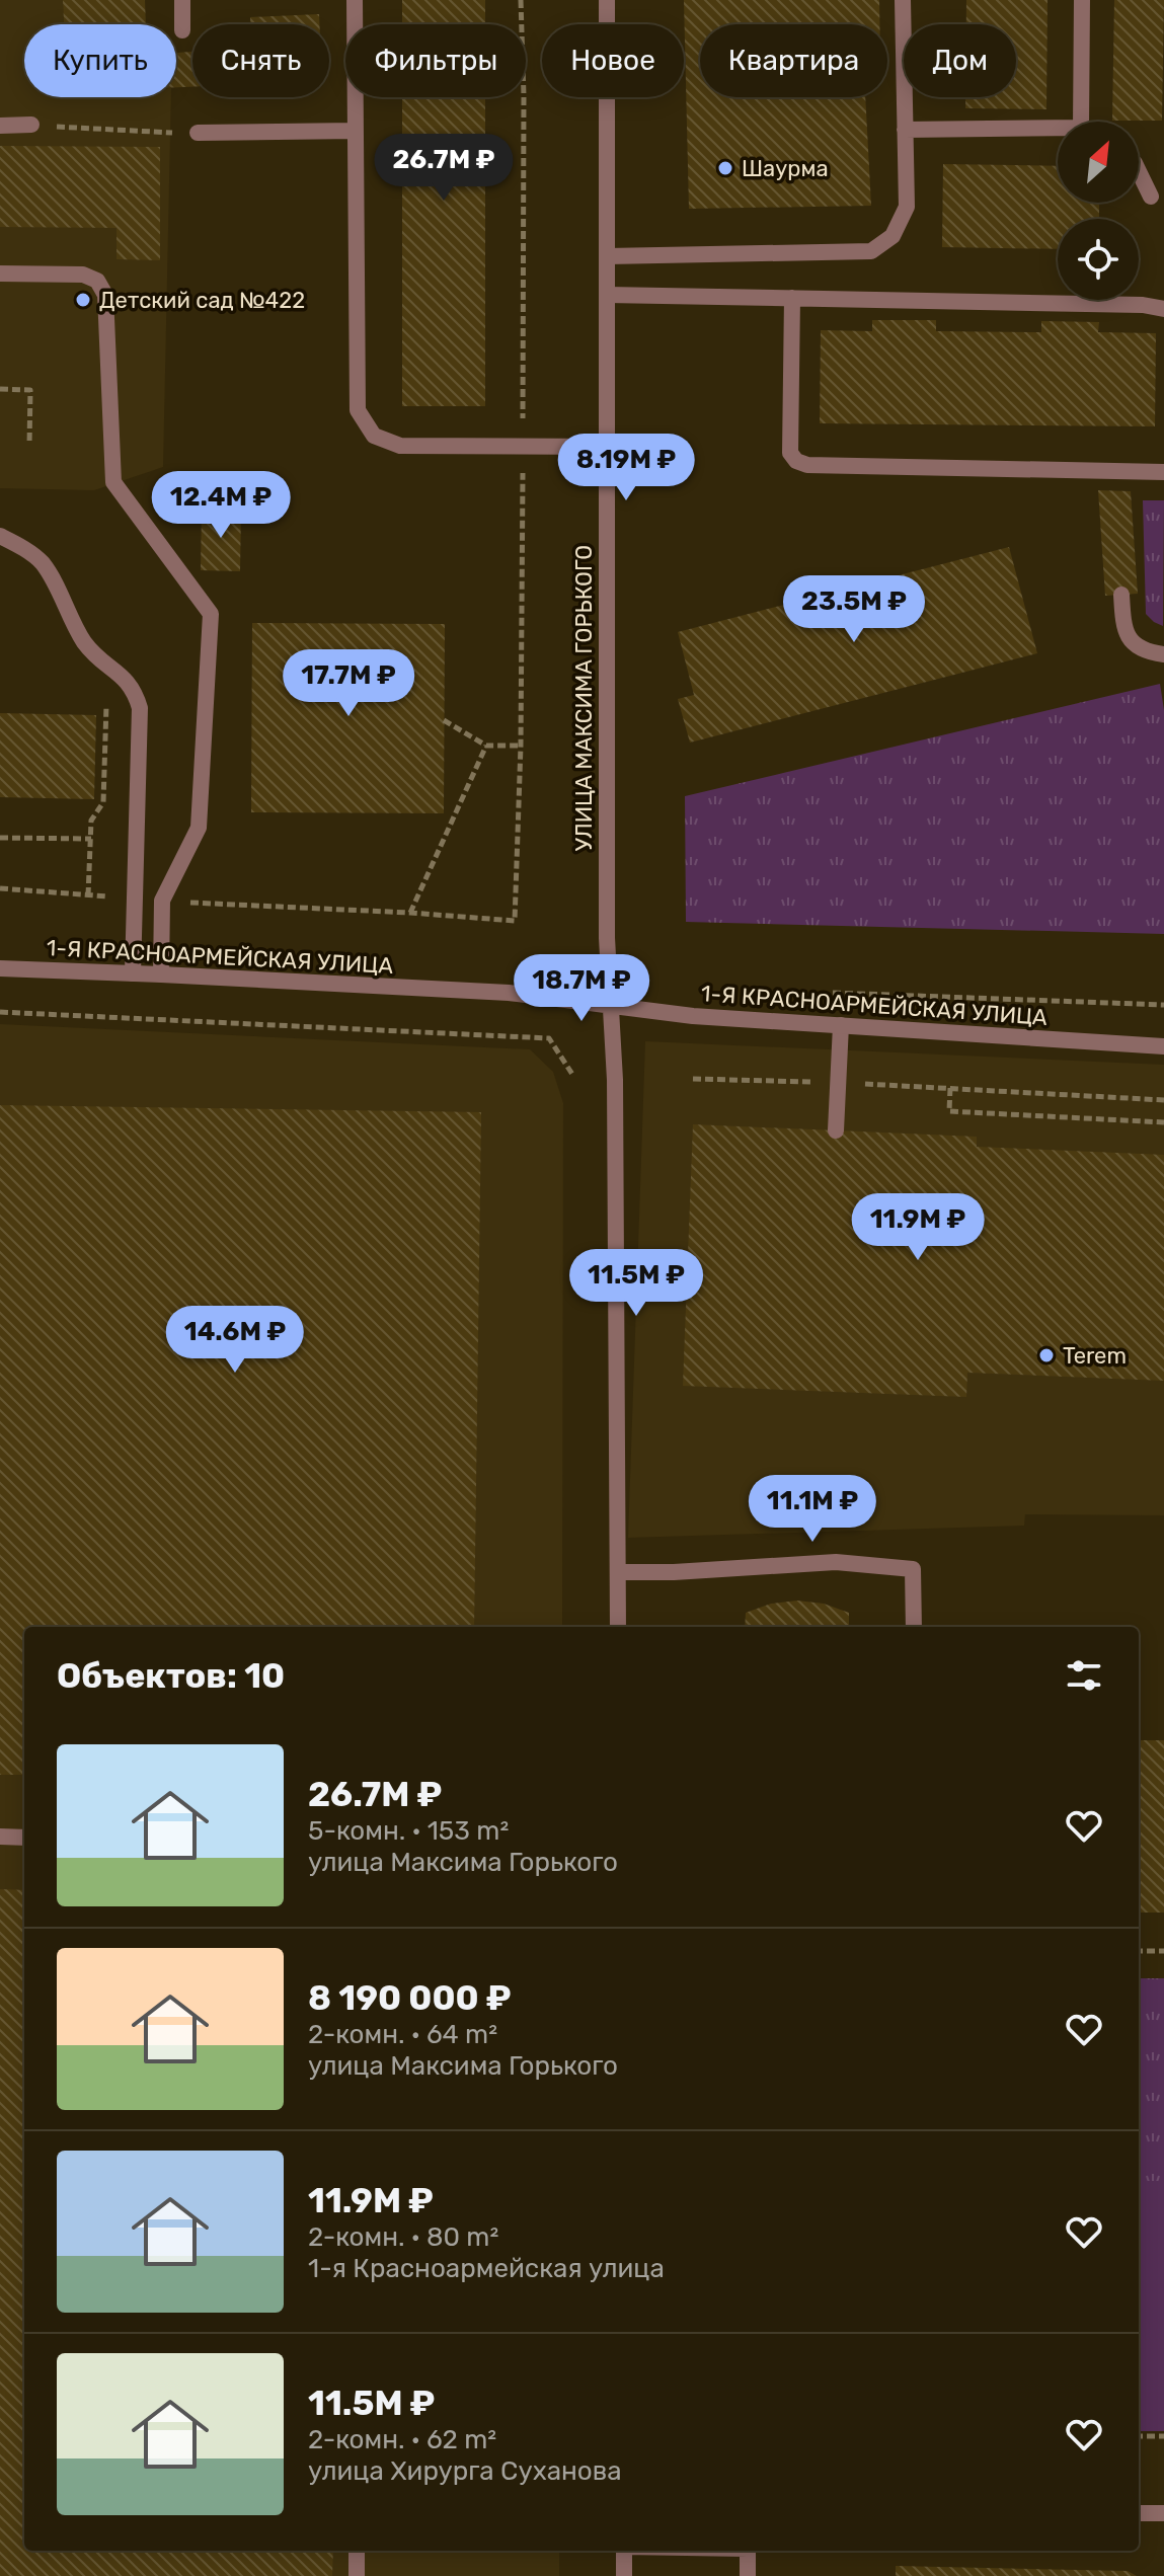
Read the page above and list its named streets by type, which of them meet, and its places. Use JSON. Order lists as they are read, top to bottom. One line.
{"streets":{"street":["УЛИЦА МАКСИМА ГОРЬКОГО","1-Я КРАСНОАРМЕЙСКАЯ УЛИЦА"]},"crossings":[["УЛИЦА МАКСИМА ГОРЬКОГО","1-Я КРАСНОАРМЕЙСКАЯ УЛИЦА"]],"places":["Шаурма","Детский сад №422","Terem"],"north":"top right","page":{"chip":["Купить","Снять","Фильтры","Новое","Квартира","Дом"],"price":["26.7M ₽","8.19M ₽","12.4M ₽","23.5M ₽","17.7M ₽","18.7M ₽","11.9M ₽","11.5M ₽","14.6M ₽","11.1M ₽"],"heading":"Объектов: 10","list":[{"name":"26.7M ₽","note":"5-комн. · 153 m² · улица Максима Горького"},{"name":"8 190 000 ₽","note":"2-комн. · 64 m² · улица Максима Горького"},{"name":"11.9M ₽","note":"2-комн. · 80 m² · 1-я Красноармейская улица"},{"name":"11.5M ₽","note":"2-комн. · 62 m² · улица Хирурга Суханова"}]}}
